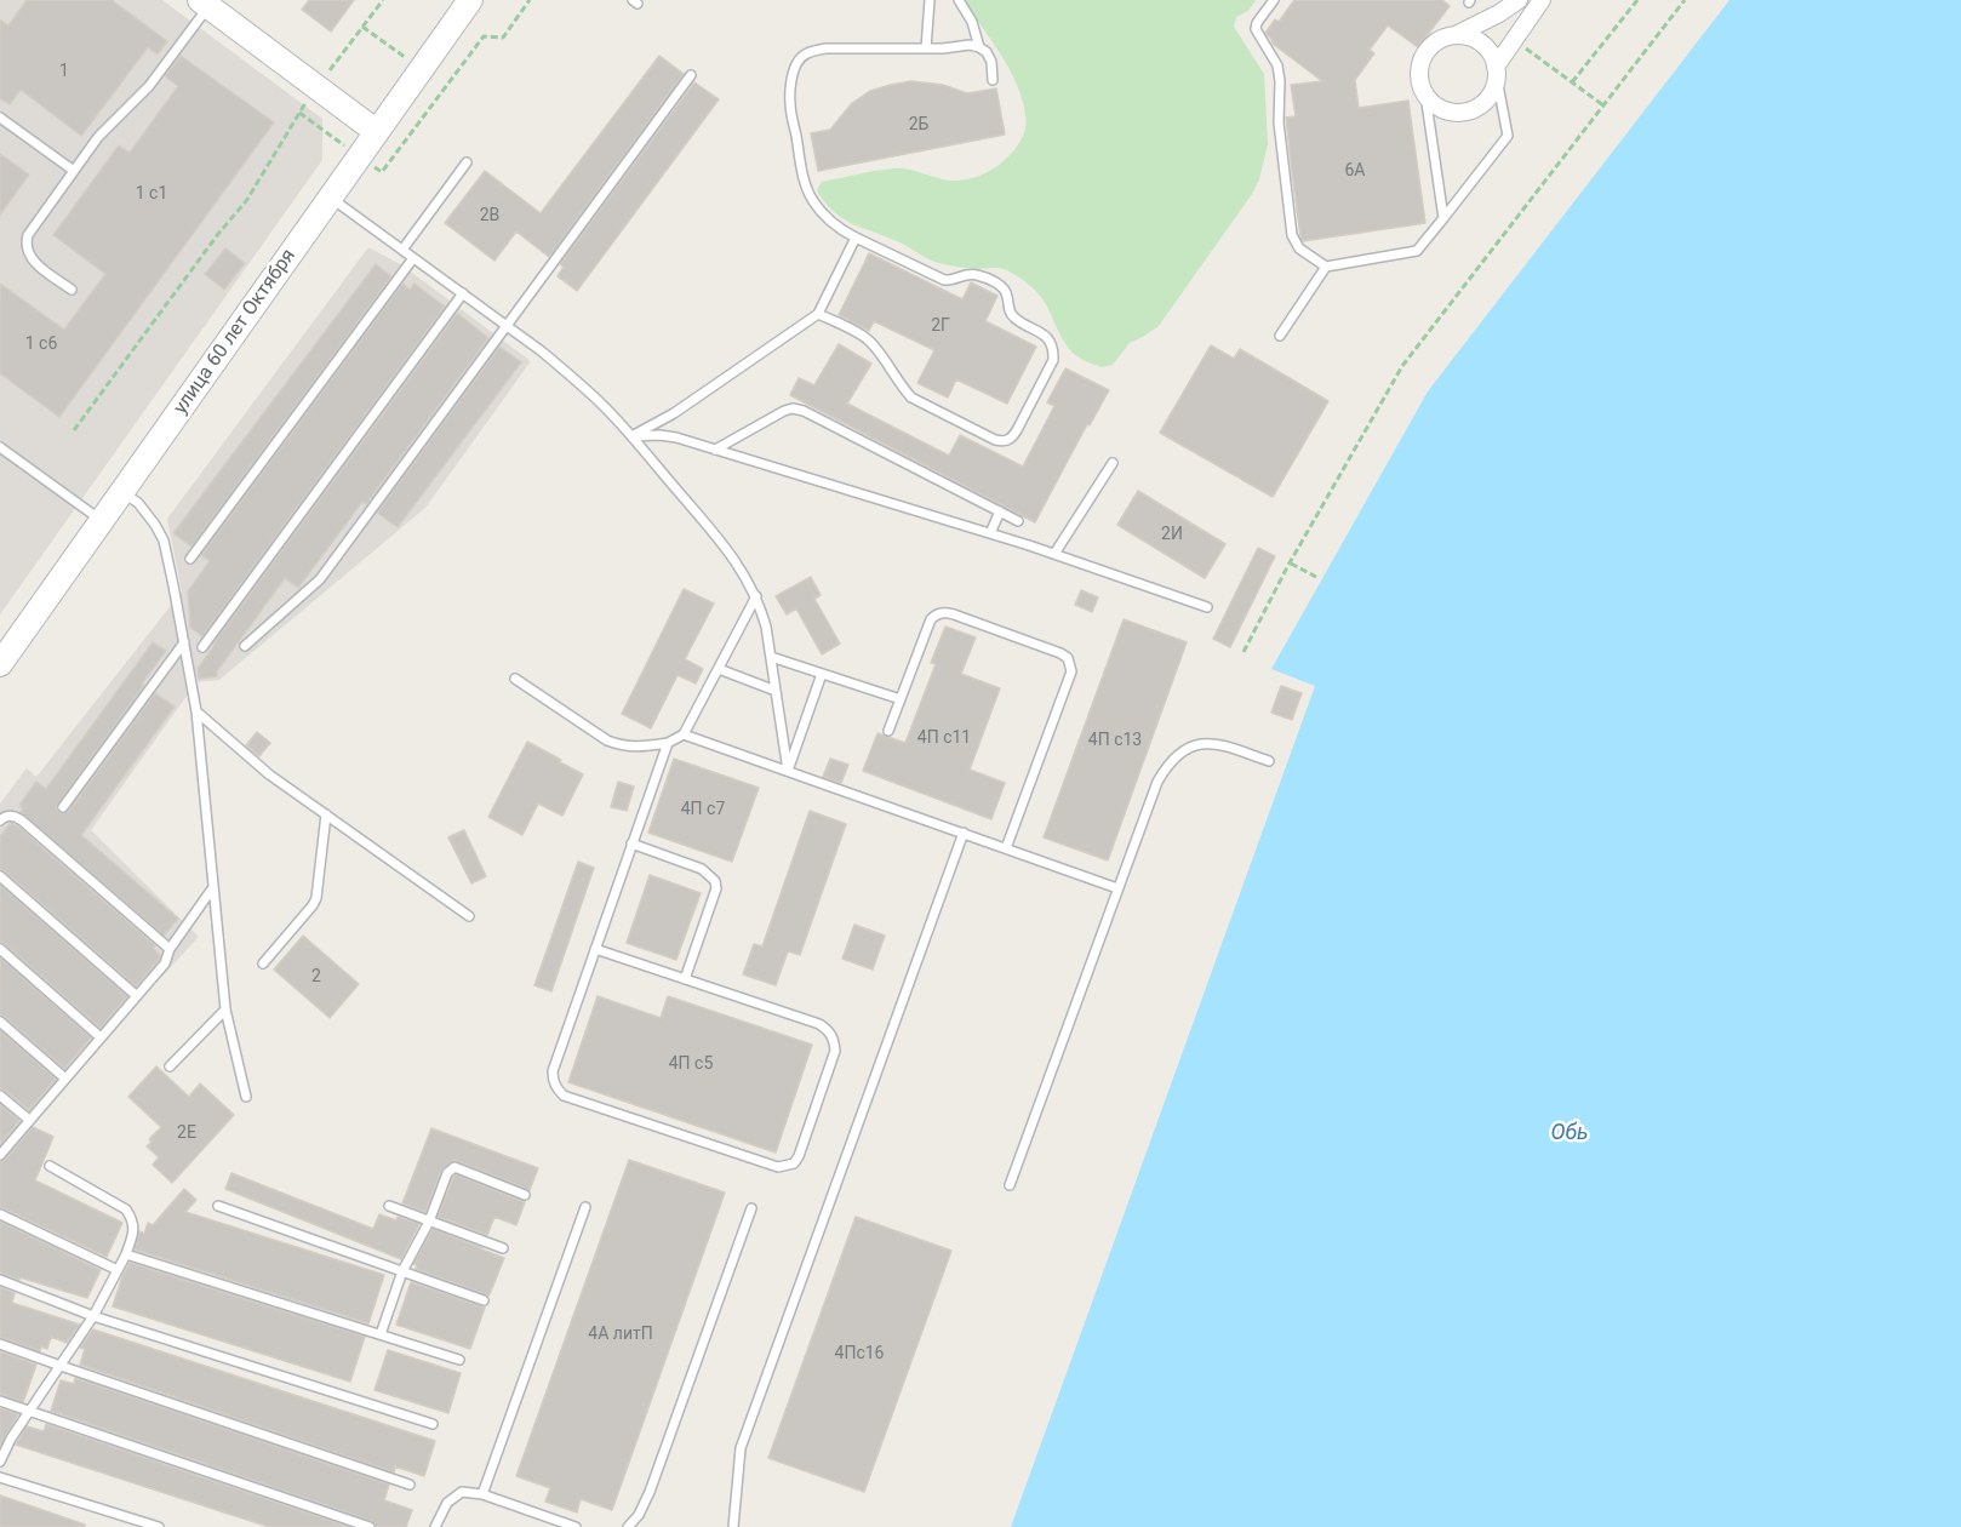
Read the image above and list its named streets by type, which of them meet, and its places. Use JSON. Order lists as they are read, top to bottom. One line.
{"streets":{"main road":["улица 60 лет Октября"]},"water":["Обь"],"house_numbers":["1","2Б","6А","1 с1","2В","2Г","1 с6","2И","4П с11","4П с13","4П с7","2","4П с5","2Е","4А литП","4Пс16"]}
